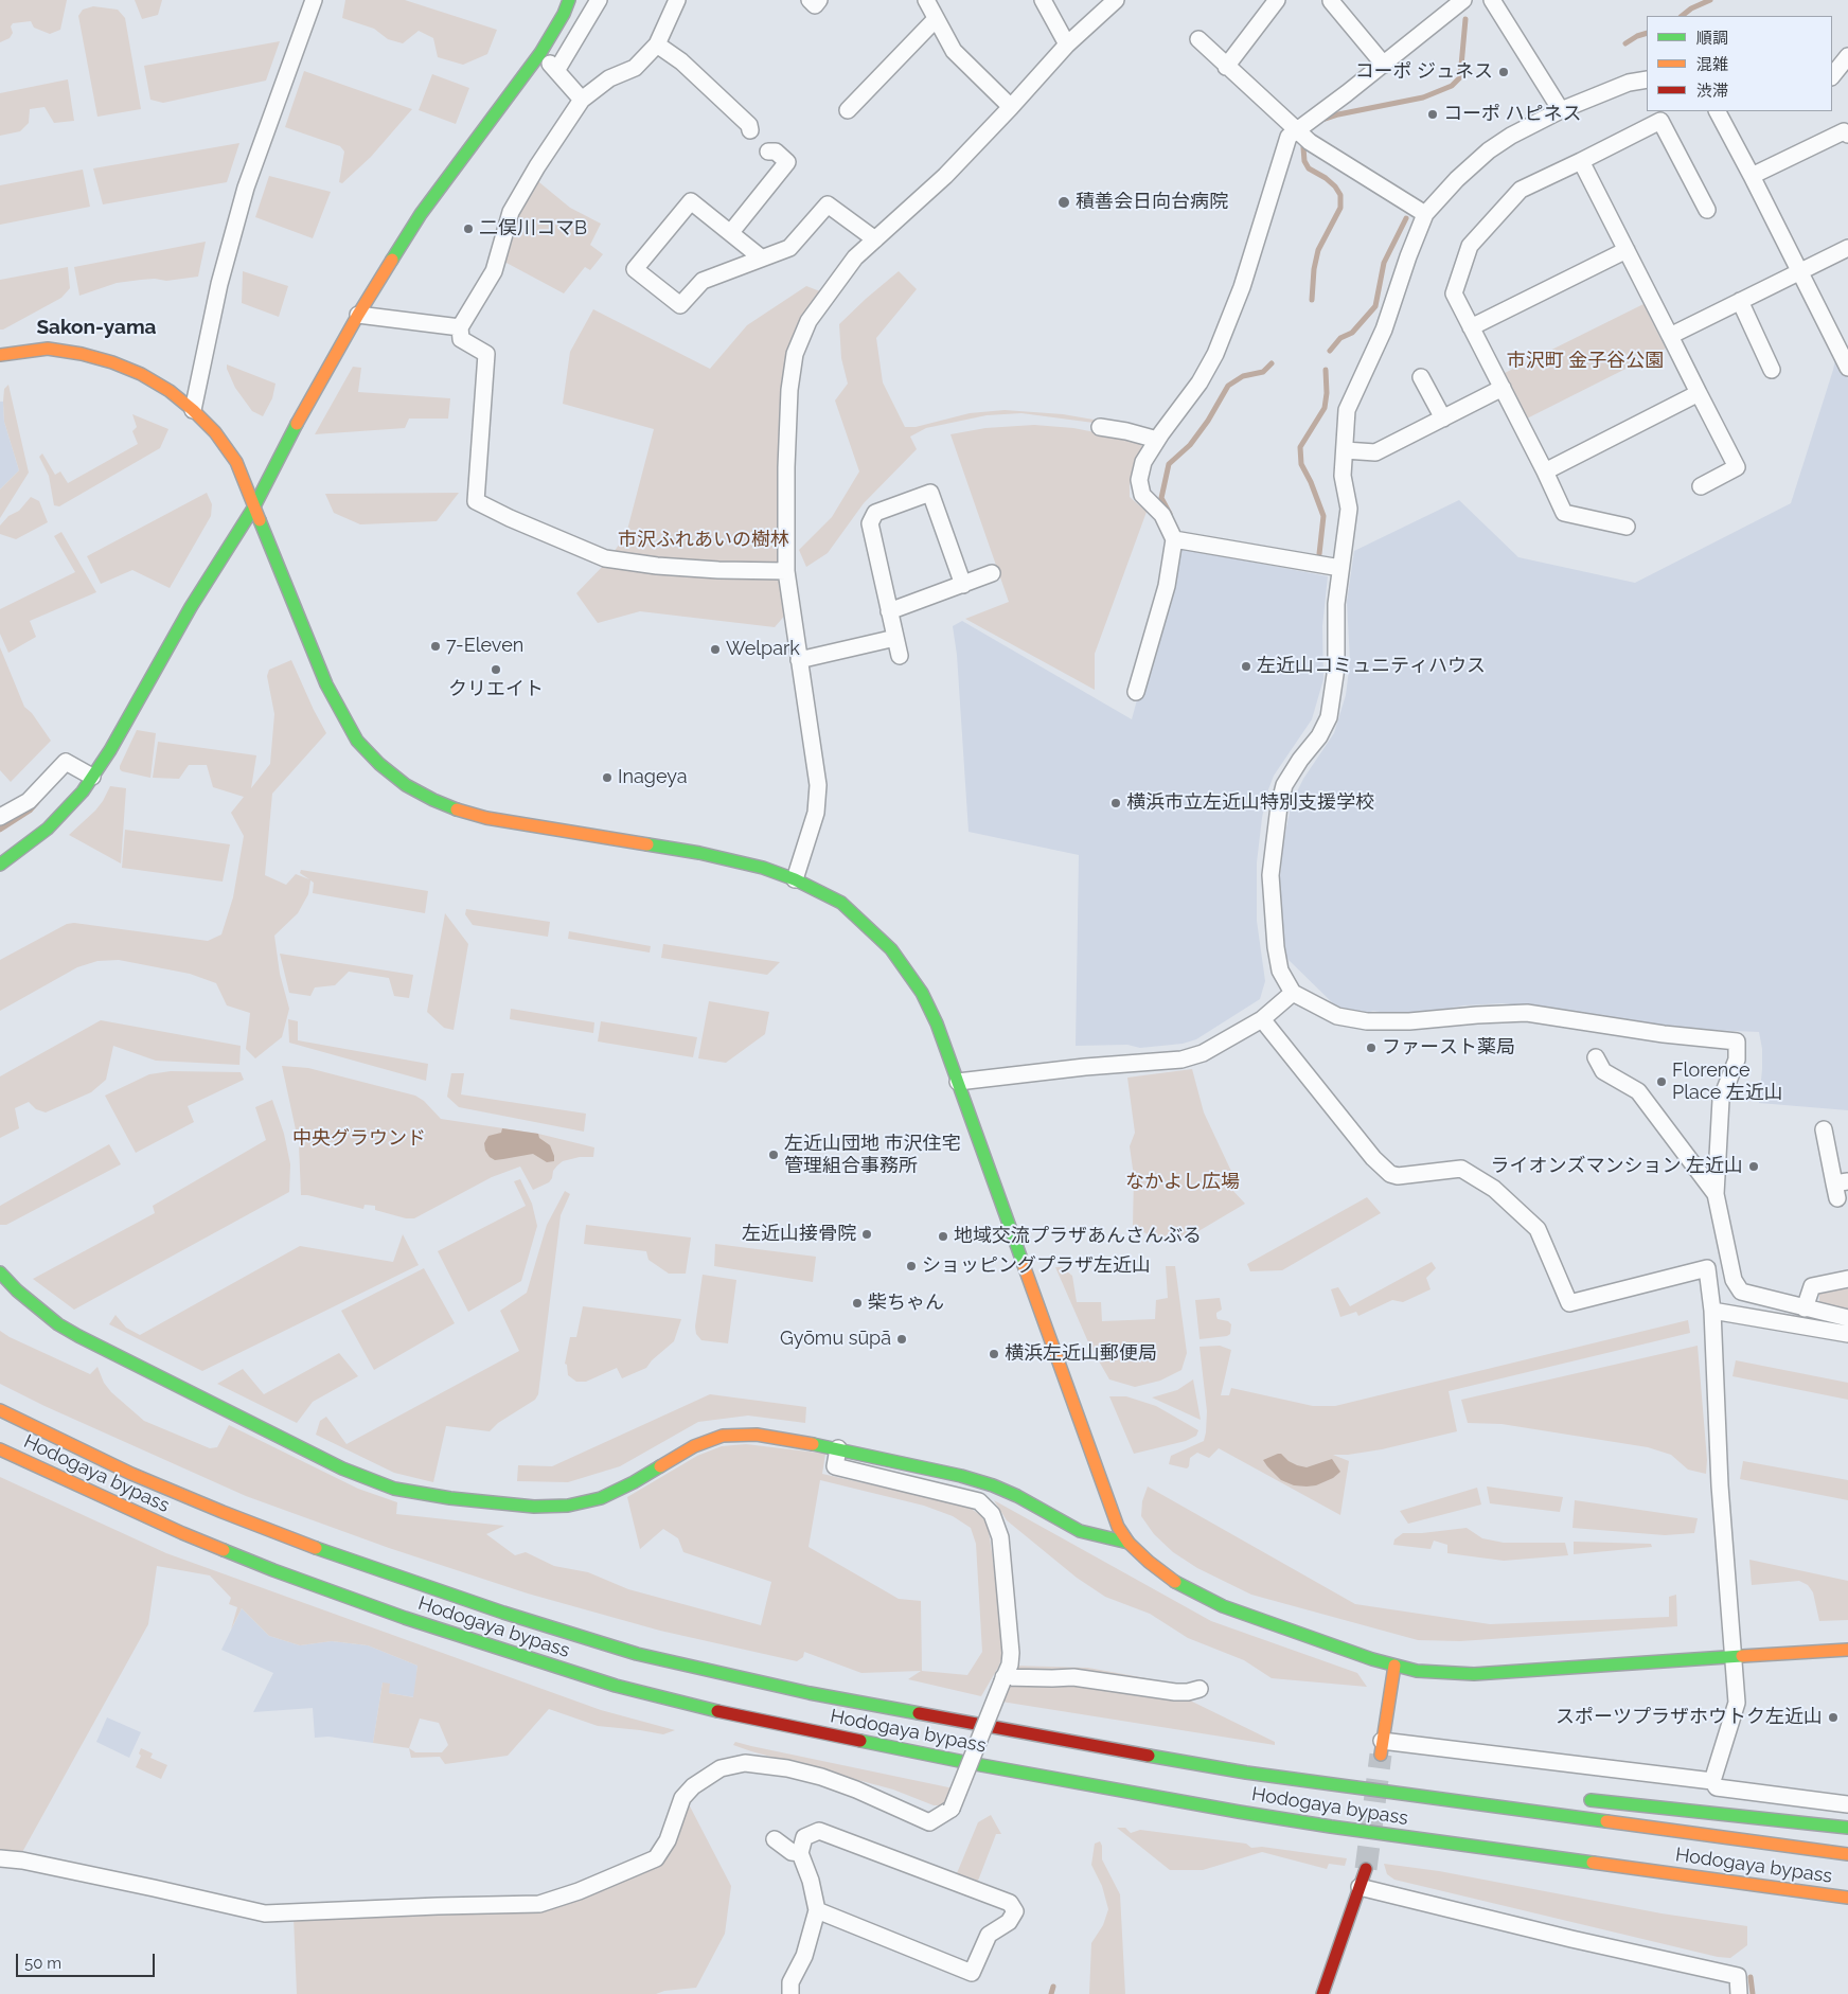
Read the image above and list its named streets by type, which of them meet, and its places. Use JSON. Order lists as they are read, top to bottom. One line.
{"streets":{"main road":["Hodogaya bypass"]},"districts":["Sakon-yama"],"parks":["市沢町 金子谷公園","市沢ふれあいの樹林","中央グラウンド","なかよし広場"],"places":["コーポ ジュネス","コーポ ハピネス","積善会日向台病院","二俣川コマB","7-Eleven","Welpark","左近山コミュニティハウス","クリエイト","Inageya","横浜市立左近山特別支援学校","ファースト薬局","Florence Place 左近山","左近山団地 市沢住宅 管理組合事務所","ライオンズマンション 左近山","左近山接骨院","地域交流プラザあんさんぶる","ショッピングプラザ左近山","柴ちゃん","Gyōmu sūpā","横浜左近山郵便局","スポーツプラザホウトク左近山"],"legend":["順調","混雑","渋滞"],"scale_bar":"50 m"}
